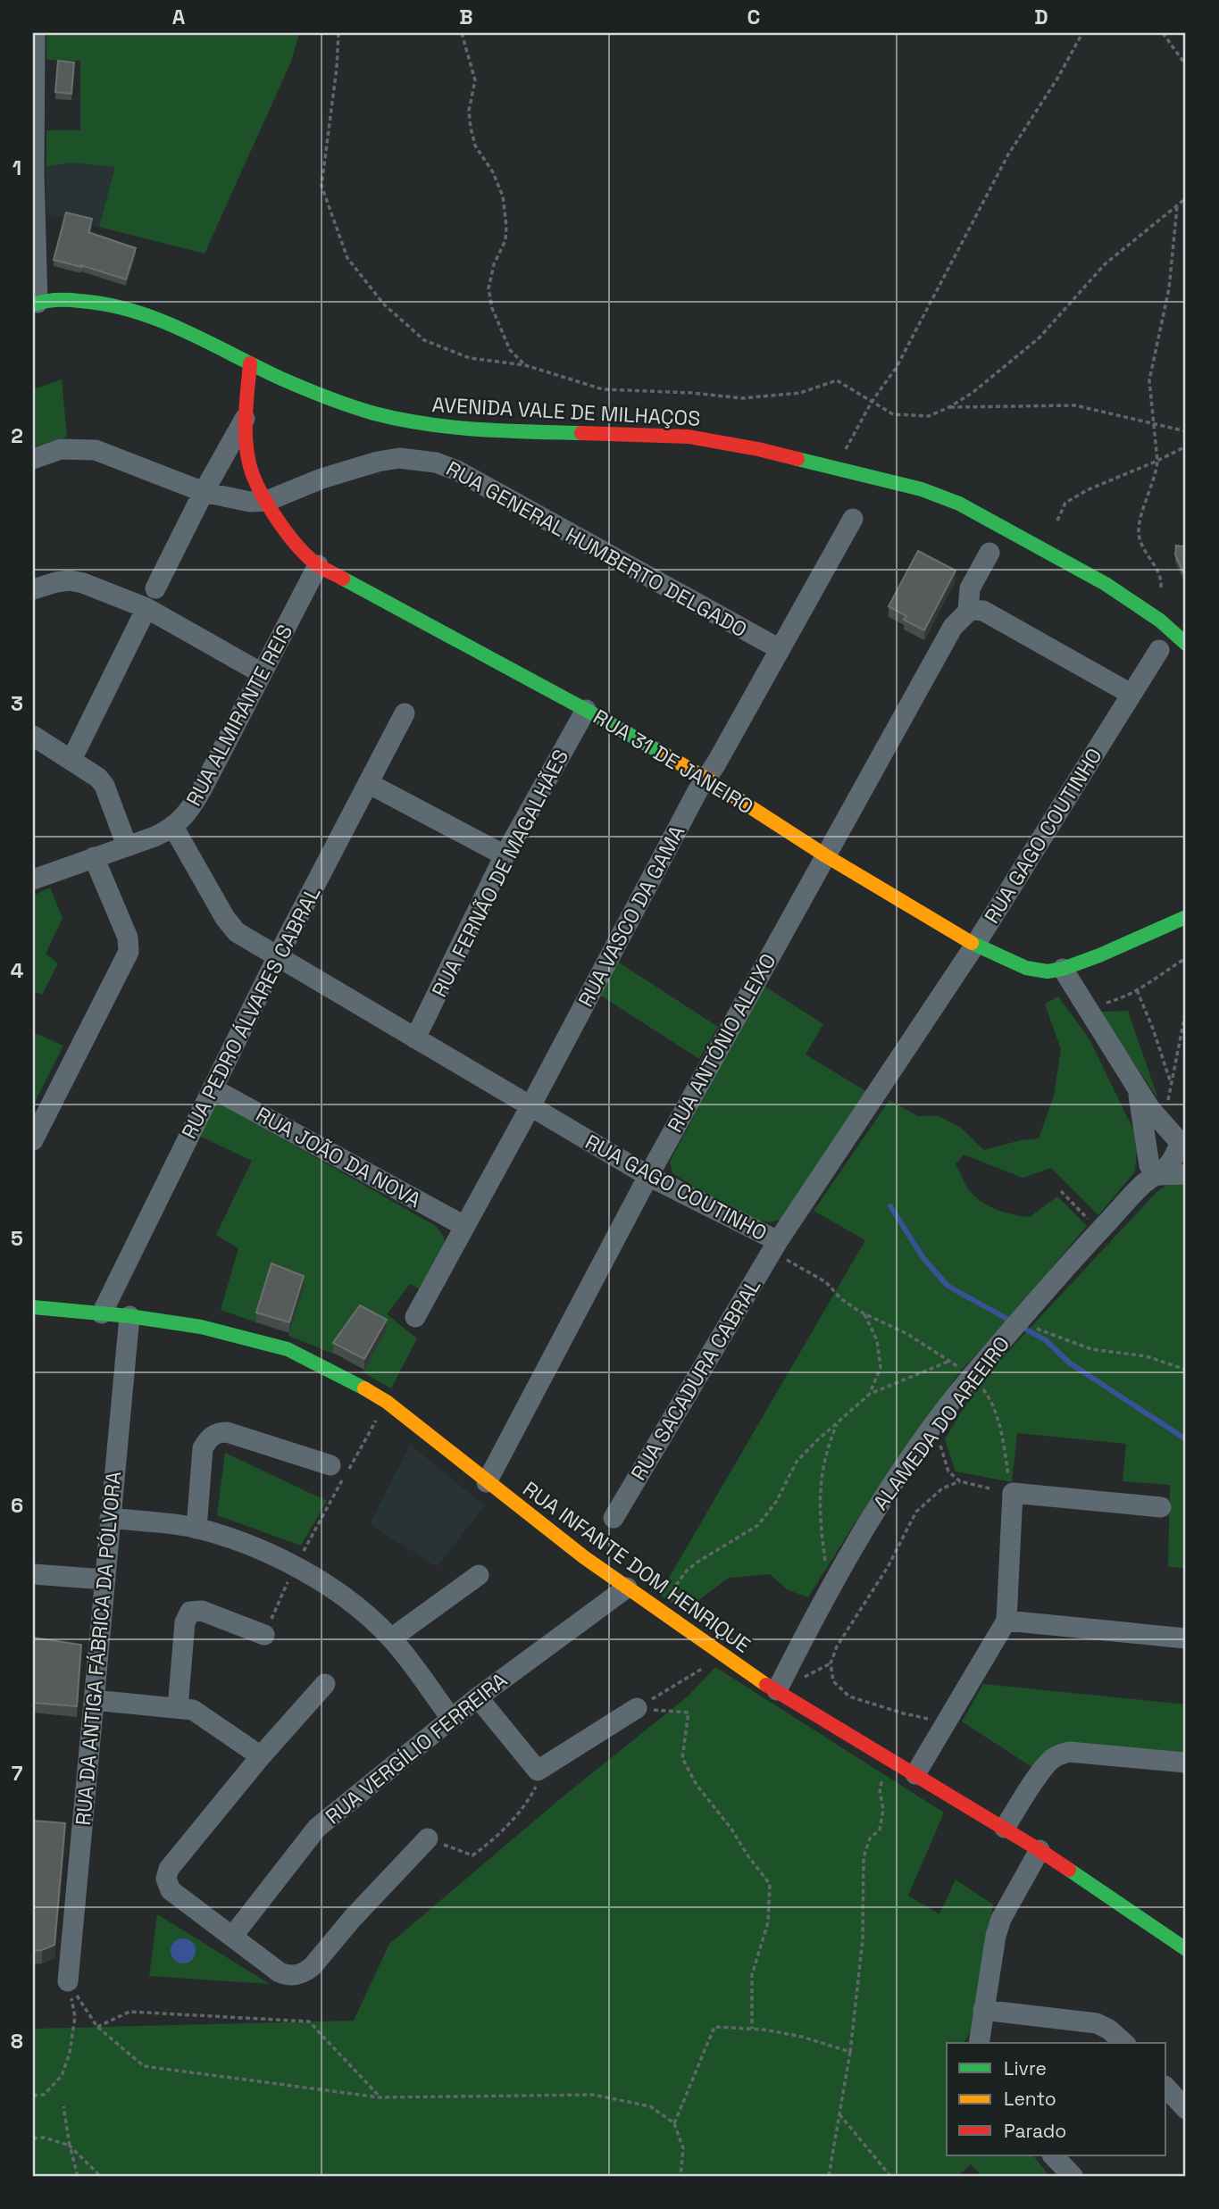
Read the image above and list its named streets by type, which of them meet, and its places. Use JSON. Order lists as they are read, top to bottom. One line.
{"streets":{"street":["AVENIDA VALE DE MILHAÇOS","RUA GENERAL HUMBERTO DELGADO","RUA ALMIRANTE REIS","RUA 31 DE JANEIRO","RUA GAGO COUTINHO","RUA FERNÃO DE MAGALHÃES","RUA VASCO DA GAMA","RUA PEDRO ÁLVARES CABRAL","RUA ANTÓNIO ALEIXO","RUA JOÃO DA NOVA","RUA SACADURA CABRAL","ALAMEDA DO AREEIRO","RUA INFANTE DOM HENRIQUE","RUA DA ANTIGA FÁBRICA DA PÓLVORA","RUA VERGÍLIO FERREIRA"]},"crossings":[["AVENIDA VALE DE MILHAÇOS","RUA 31 DE JANEIRO"],["RUA GENERAL HUMBERTO DELGADO","RUA 31 DE JANEIRO"],["RUA GENERAL HUMBERTO DELGADO","RUA VASCO DA GAMA"],["RUA ALMIRANTE REIS","RUA 31 DE JANEIRO"],["RUA ALMIRANTE REIS","RUA GAGO COUTINHO"],["RUA 31 DE JANEIRO","RUA GAGO COUTINHO"],["RUA 31 DE JANEIRO","RUA FERNÃO DE MAGALHÃES"],["RUA 31 DE JANEIRO","RUA VASCO DA GAMA"],["RUA 31 DE JANEIRO","RUA ANTÓNIO ALEIXO"],["RUA GAGO COUTINHO","RUA FERNÃO DE MAGALHÃES"],["RUA GAGO COUTINHO","RUA VASCO DA GAMA"],["RUA GAGO COUTINHO","RUA PEDRO ÁLVARES CABRAL"],["RUA GAGO COUTINHO","RUA ANTÓNIO ALEIXO"],["RUA GAGO COUTINHO","RUA SACADURA CABRAL"],["RUA VASCO DA GAMA","RUA JOÃO DA NOVA"],["RUA PEDRO ÁLVARES CABRAL","RUA JOÃO DA NOVA"],["RUA PEDRO ÁLVARES CABRAL","RUA INFANTE DOM HENRIQUE"],["RUA ANTÓNIO ALEIXO","RUA INFANTE DOM HENRIQUE"],["ALAMEDA DO AREEIRO","RUA INFANTE DOM HENRIQUE"],["RUA INFANTE DOM HENRIQUE","RUA DA ANTIGA FÁBRICA DA PÓLVORA"],["RUA INFANTE DOM HENRIQUE","RUA VERGÍLIO FERREIRA"]],"legend":["Livre","Lento","Parado"],"grid":{"columns":["A","B","C","D"],"rows":["1","2","3","4","5","6","7","8"]}}
